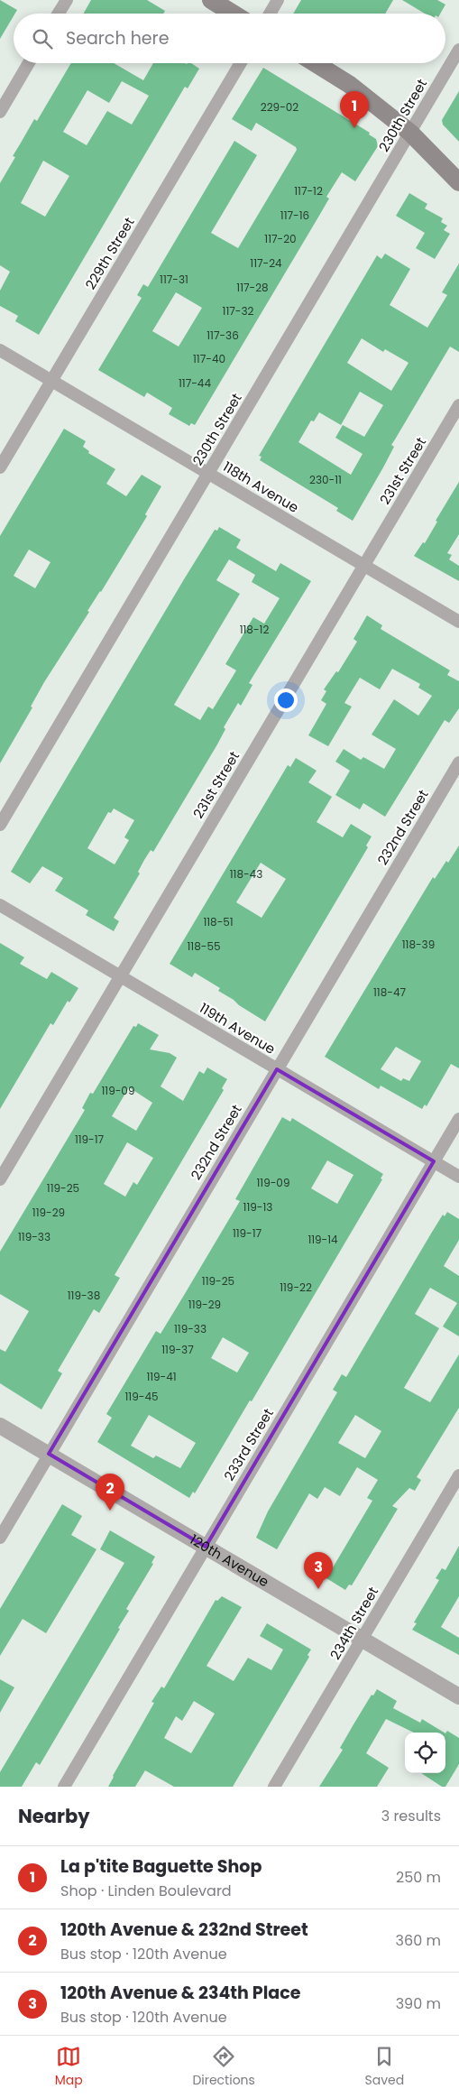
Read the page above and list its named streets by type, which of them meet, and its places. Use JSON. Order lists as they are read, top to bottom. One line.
{"streets":{"street":["230th Street","229th Street","231st Street","118th Avenue","232nd Street","119th Avenue","233rd Street","120th Avenue","234th Street"]},"crossings":[["230th Street","118th Avenue"],["229th Street","118th Avenue"],["231st Street","118th Avenue"],["231st Street","119th Avenue"],["232nd Street","119th Avenue"],["232nd Street","120th Avenue"],["119th Avenue","233rd Street"],["233rd Street","120th Avenue"],["120th Avenue","234th Street"]],"house_numbers":["229-02","117-12","117-16","117-20","117-24","117-31","117-28","117-32","117-36","117-40","117-44","230-11","118-12","118-43","118-51","118-39","118-55","118-47","119-09","119-17","119-09","119-25","119-13","119-29","119-17","119-33","119-14","119-25","119-22","119-38","119-29","119-33","119-37","119-41","119-45"],"page":{"search":"Search here","pins":["1","2","3"],"heading":["Nearby","3 results"],"list":[{"mark":"1","name":"La p'tite Baguette Shop","note":"Shop · Linden Boulevard","value":"250 m"},{"mark":"2","name":"120th Avenue & 232nd Street","note":"Bus stop · 120th Avenue","value":"360 m"},{"mark":"3","name":"120th Avenue & 234th Place","note":"Bus stop · 120th Avenue","value":"390 m"}],"nav":["Map","Directions","Saved"]}}
